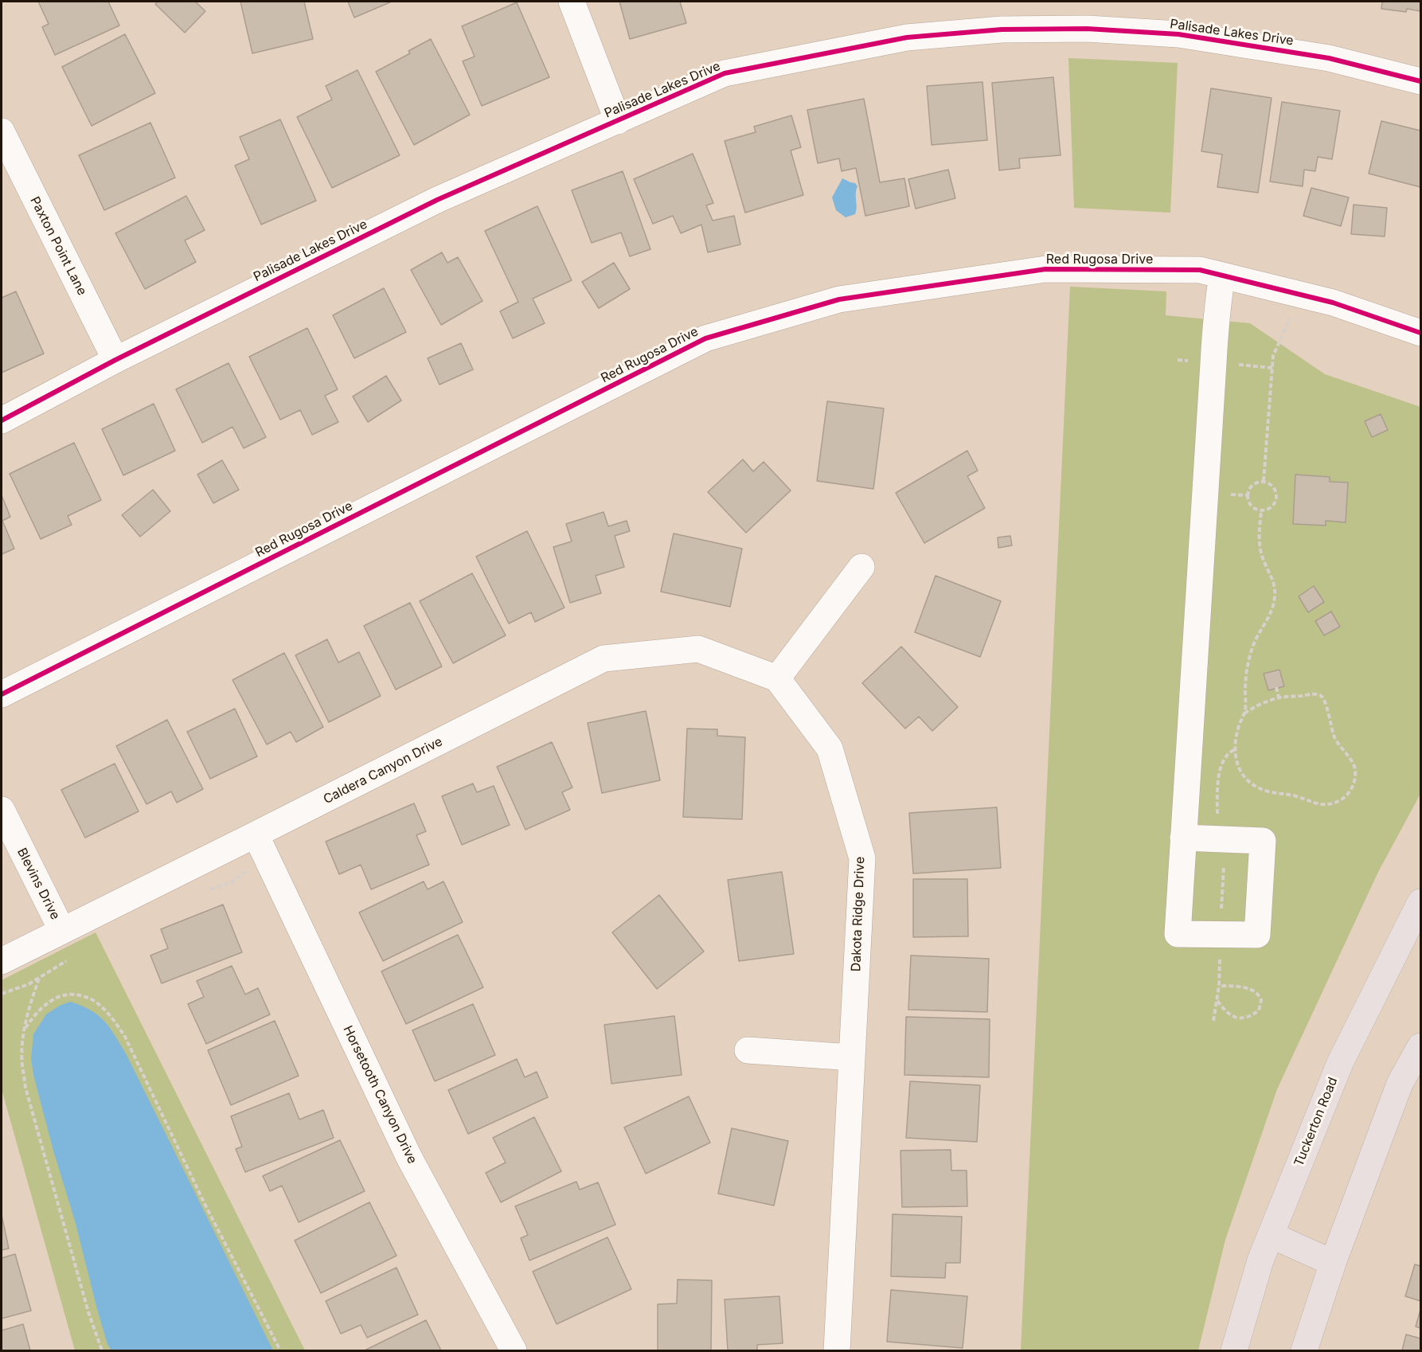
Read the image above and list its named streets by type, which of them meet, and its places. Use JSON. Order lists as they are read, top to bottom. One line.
{"streets":{"main road":["Tuckerton Road"],"street":["Palisade Lakes Drive","Paxton Point Lane","Red Rugosa Drive","Caldera Canyon Drive","Blevins Drive","Dakota Ridge Drive","Horsetooth Canyon Drive"]},"crossings":[["Palisade Lakes Drive","Paxton Point Lane"],["Caldera Canyon Drive","Blevins Drive"],["Caldera Canyon Drive","Dakota Ridge Drive"],["Caldera Canyon Drive","Horsetooth Canyon Drive"]]}
